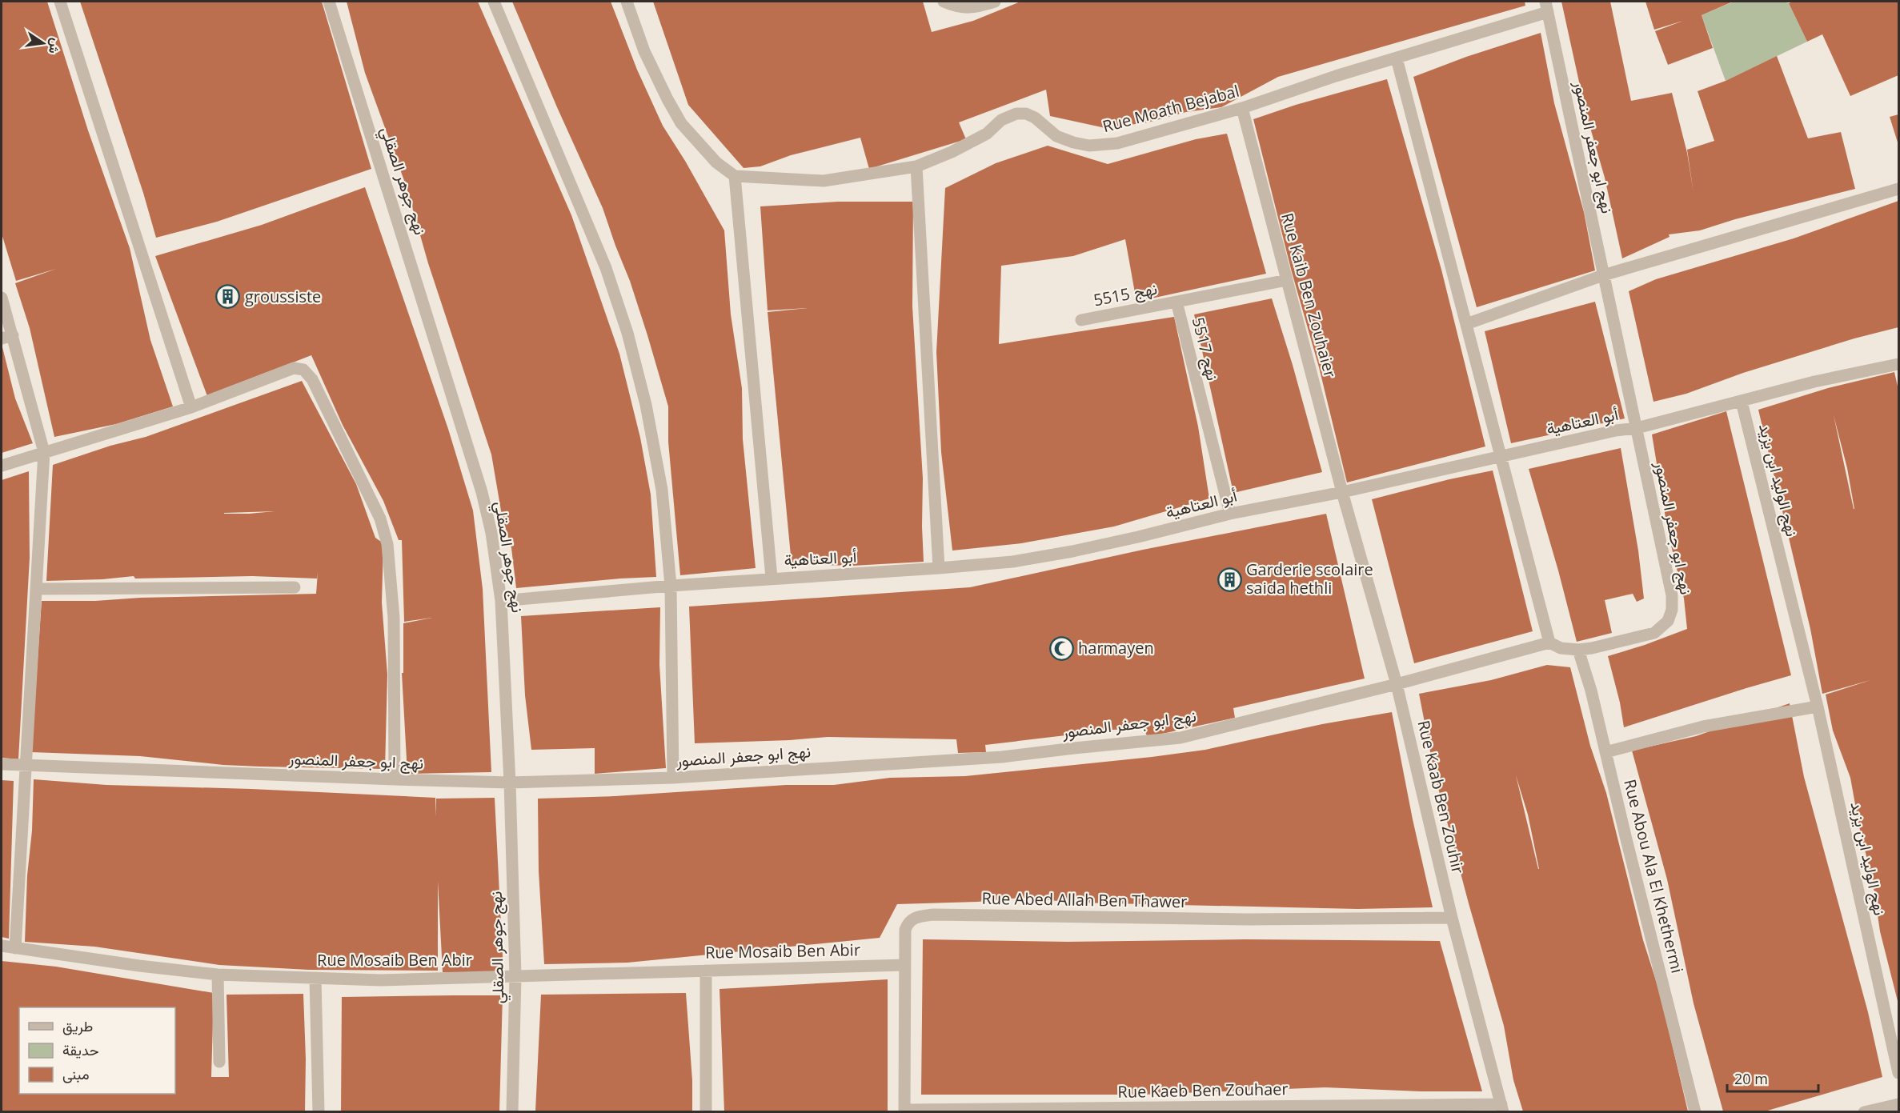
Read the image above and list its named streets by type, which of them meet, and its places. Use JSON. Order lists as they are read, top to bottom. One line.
{"streets":{"street":["Rue Moath Bejabal","نهج ابو جعفر المنصور","نهج جوهر الصقلي","نهج 5515","Rue Kaib Ben Zouhaier","نهج 5517","أبو العتاهية","نهج الوليد ابن يزيد","Rue Kaab Ben Zouhir","Rue Abou Ala El Khethermi","Rue Abed Allah Ben Thawer","Rue Mosaib Ben Abir","Rue Kaeb Ben Zouhaer"]},"crossings":[["Rue Moath Bejabal","نهج ابو جعفر المنصور"],["Rue Moath Bejabal","Rue Kaib Ben Zouhaier"],["نهج ابو جعفر المنصور","نهج جوهر الصقلي"],["نهج ابو جعفر المنصور","Rue Kaib Ben Zouhaier"],["نهج ابو جعفر المنصور","أبو العتاهية"],["نهج ابو جعفر المنصور","Rue Kaab Ben Zouhir"],["نهج ابو جعفر المنصور","Rue Abou Ala El Khethermi"],["نهج جوهر الصقلي","أبو العتاهية"],["نهج جوهر الصقلي","Rue Mosaib Ben Abir"],["نهج 5515","نهج 5517"],["Rue Kaib Ben Zouhaier","نهج 5517"],["Rue Kaib Ben Zouhaier","أبو العتاهية"],["Rue Kaib Ben Zouhaier","Rue Kaab Ben Zouhir"],["نهج 5517","أبو العتاهية"],["أبو العتاهية","نهج الوليد ابن يزيد"],["Rue Kaab Ben Zouhir","Rue Abed Allah Ben Thawer"],["Rue Kaab Ben Zouhir","Rue Kaeb Ben Zouhaer"],["Rue Abed Allah Ben Thawer","Rue Mosaib Ben Abir"],["Rue Abed Allah Ben Thawer","Rue Kaeb Ben Zouhaer"]],"places":{"building":["groussiste","Garderie scolaire saida hethli"],"mosque":["harmayen"]},"legend":["طريق","حديقة","مبنى"],"scale_bar":"20 m","north":"right"}
